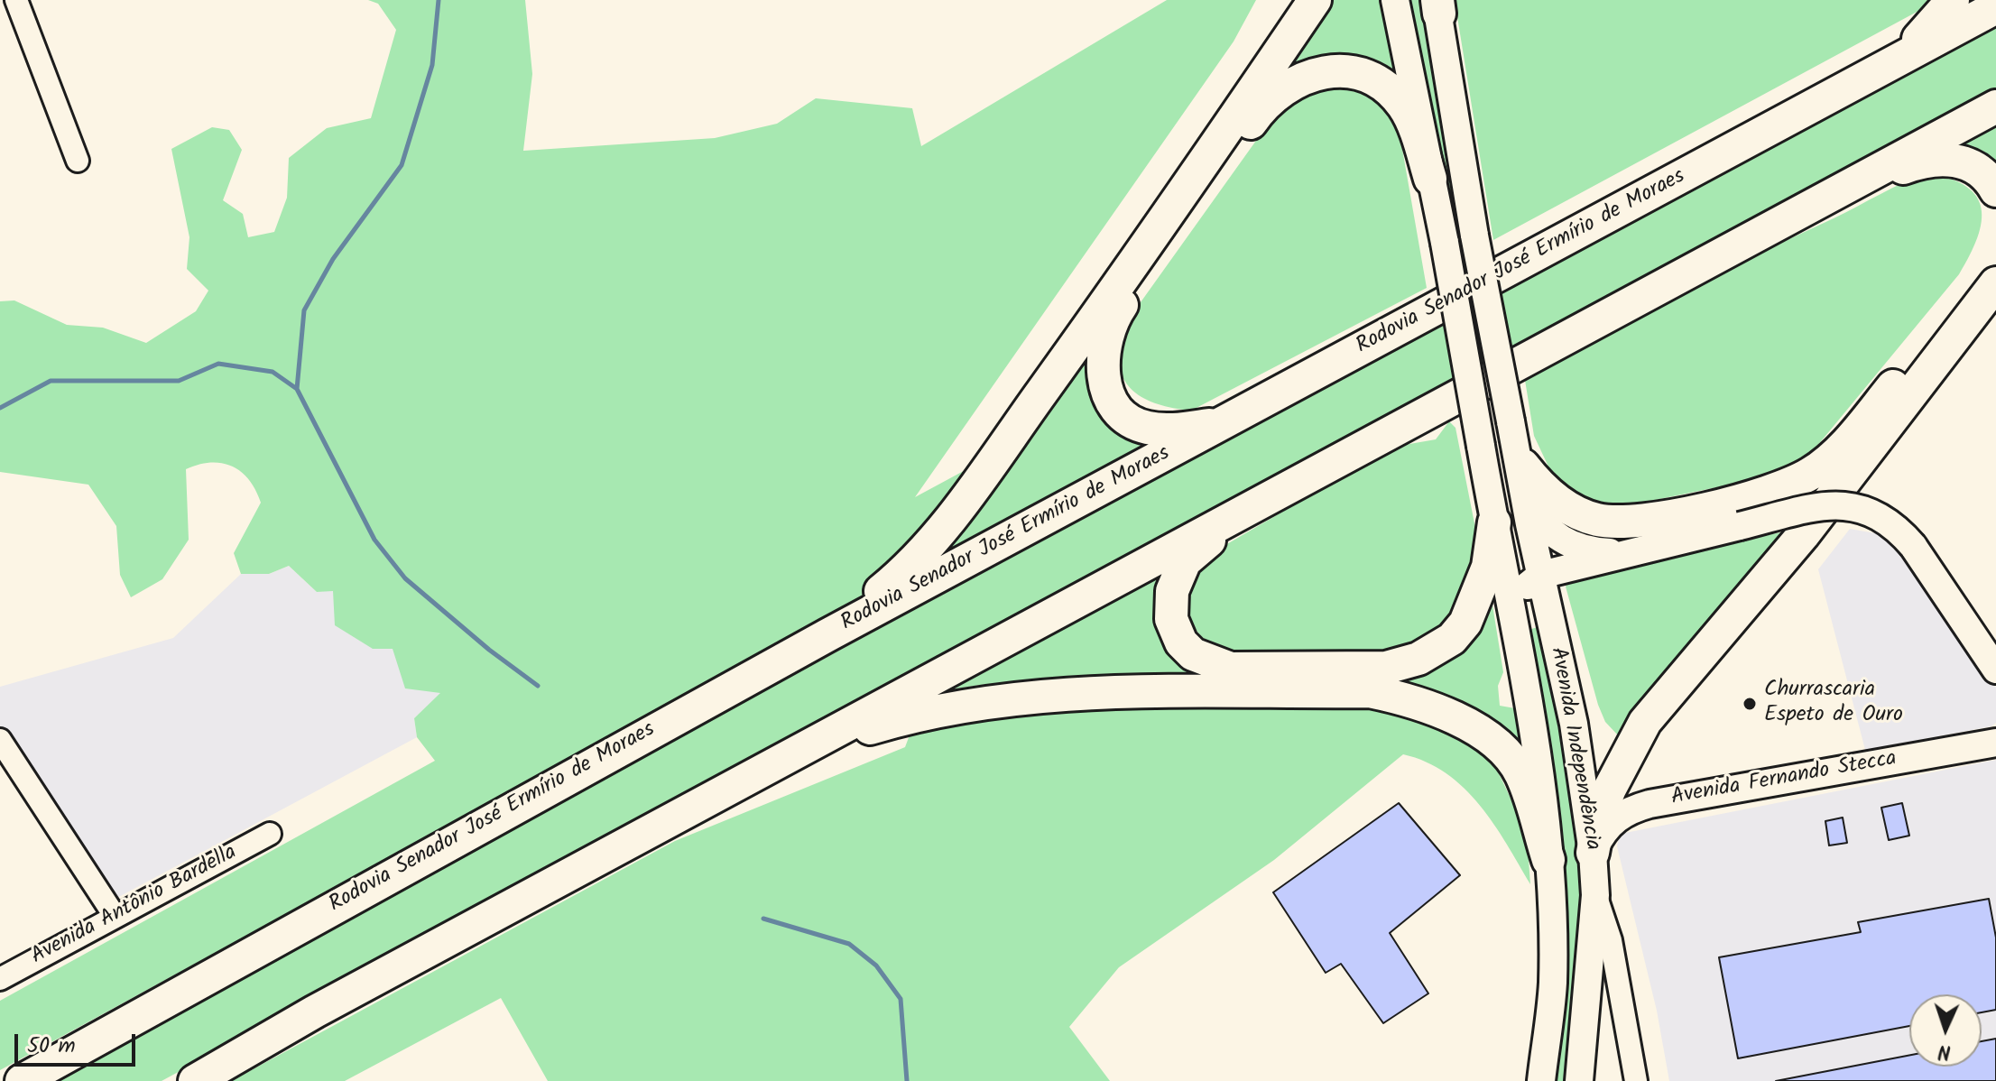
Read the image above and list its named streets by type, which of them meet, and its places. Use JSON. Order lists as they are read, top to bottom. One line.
{"streets":{"highway":["Rodovia Senador José Ermírio de Moraes"],"main road":["Avenida Independência","Avenida Fernando Stecca"],"street":["Avenida Antônio Bardella"]},"crossings":[["Avenida Independência","Avenida Fernando Stecca"]],"places":["Churrascaria Espeto de Ouro"],"scale_bar":"50 m","north":"bottom"}
